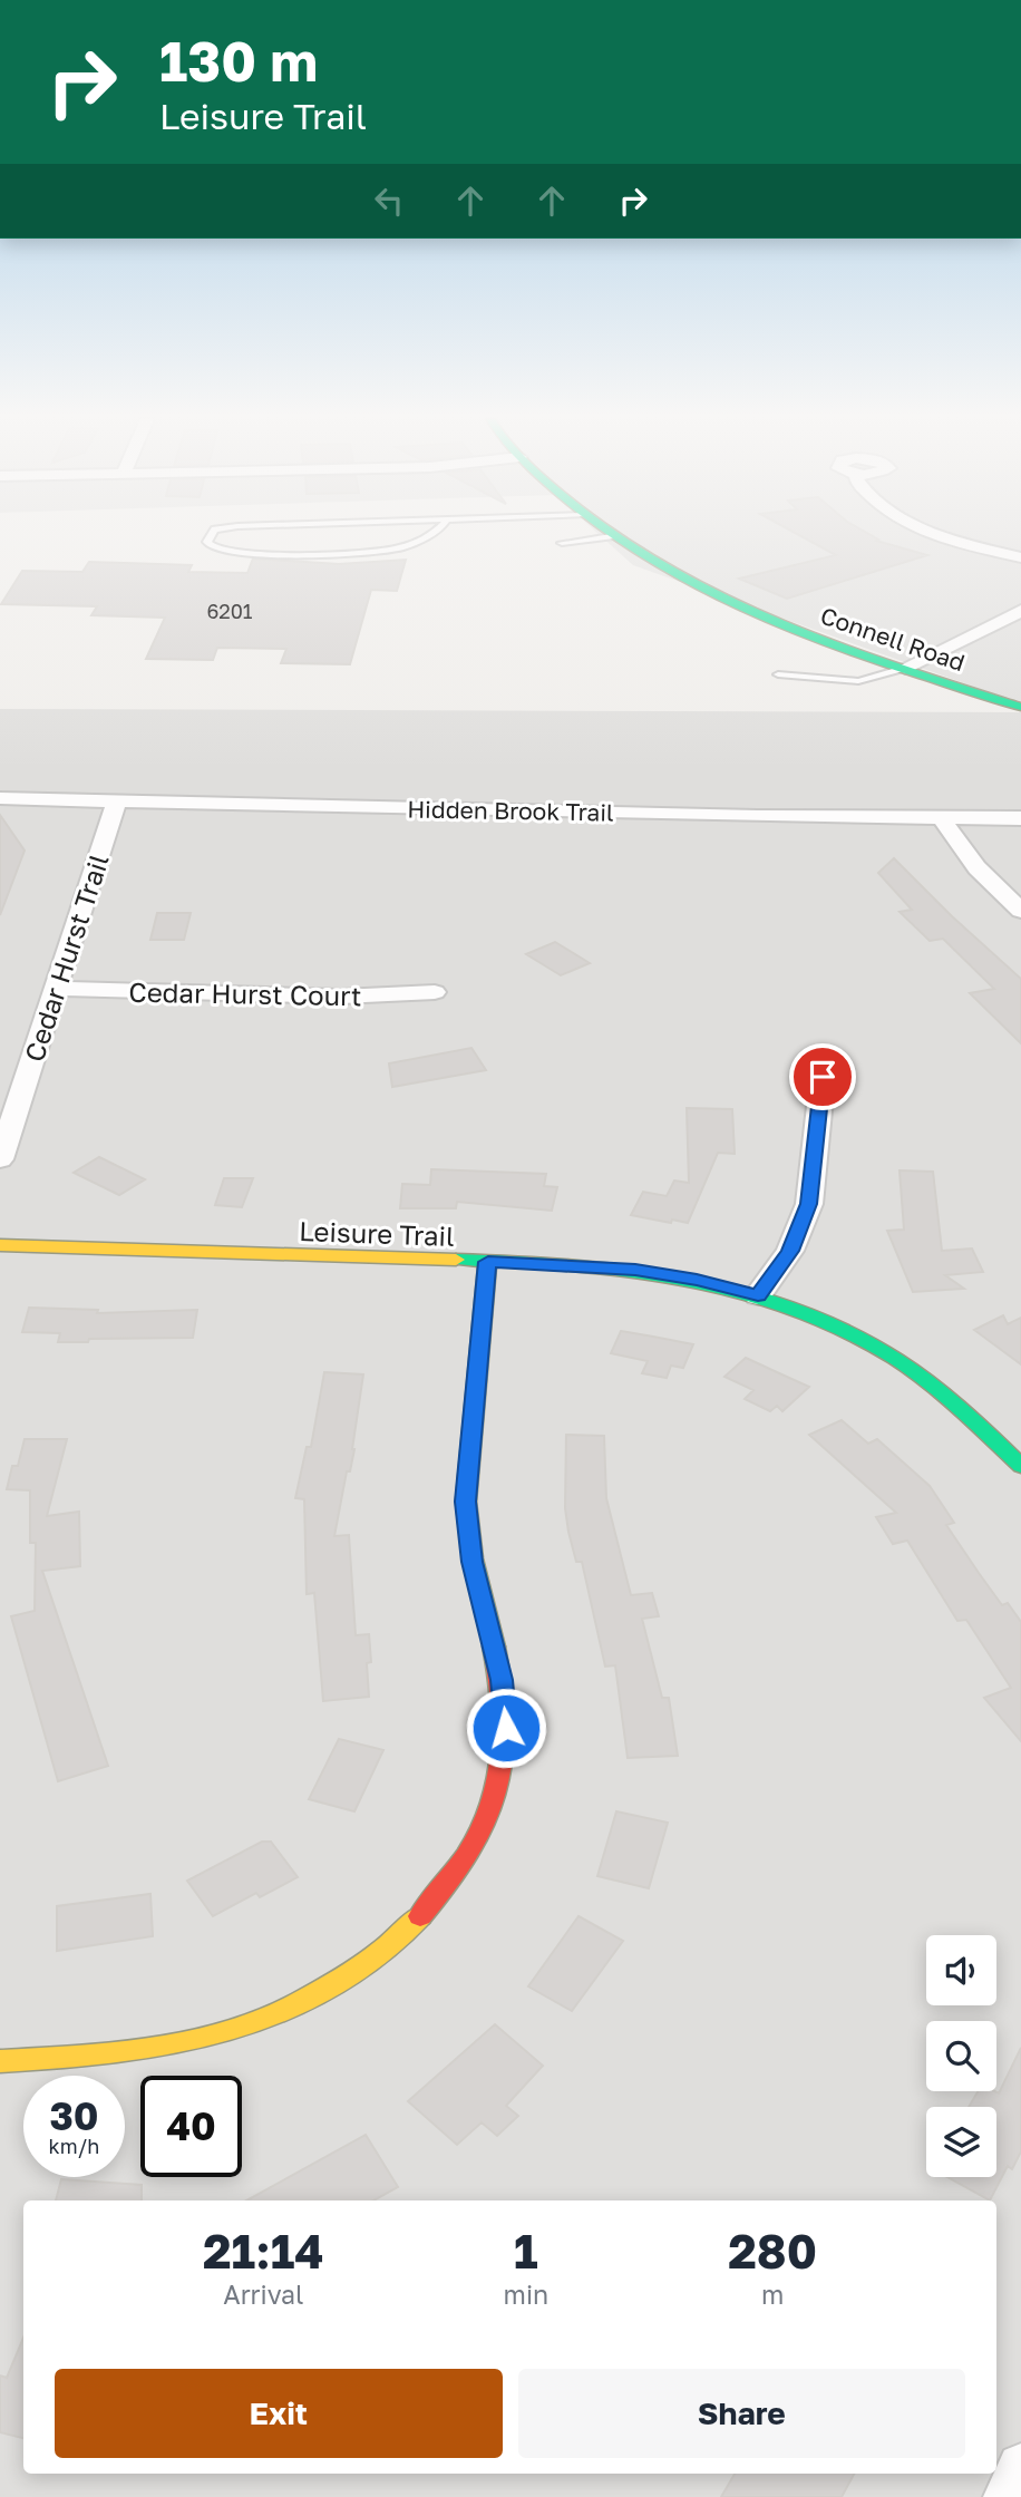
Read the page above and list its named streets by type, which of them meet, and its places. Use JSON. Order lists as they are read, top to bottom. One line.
{"streets":{"street":["Connell Road","Hidden Brook Trail","Cedar Hurst Trail","Cedar Hurst Court","Leisure Trail"]},"crossings":[["Hidden Brook Trail","Cedar Hurst Trail"],["Cedar Hurst Trail","Cedar Hurst Court"]],"house_numbers":["6201"],"page":{"turn":["130 m","Leisure Trail"],"speed":"30 km/h","limit":"40","eta":["21:14","Arrival","1","min","280","m"],"buttons":["Exit","Share"]}}
